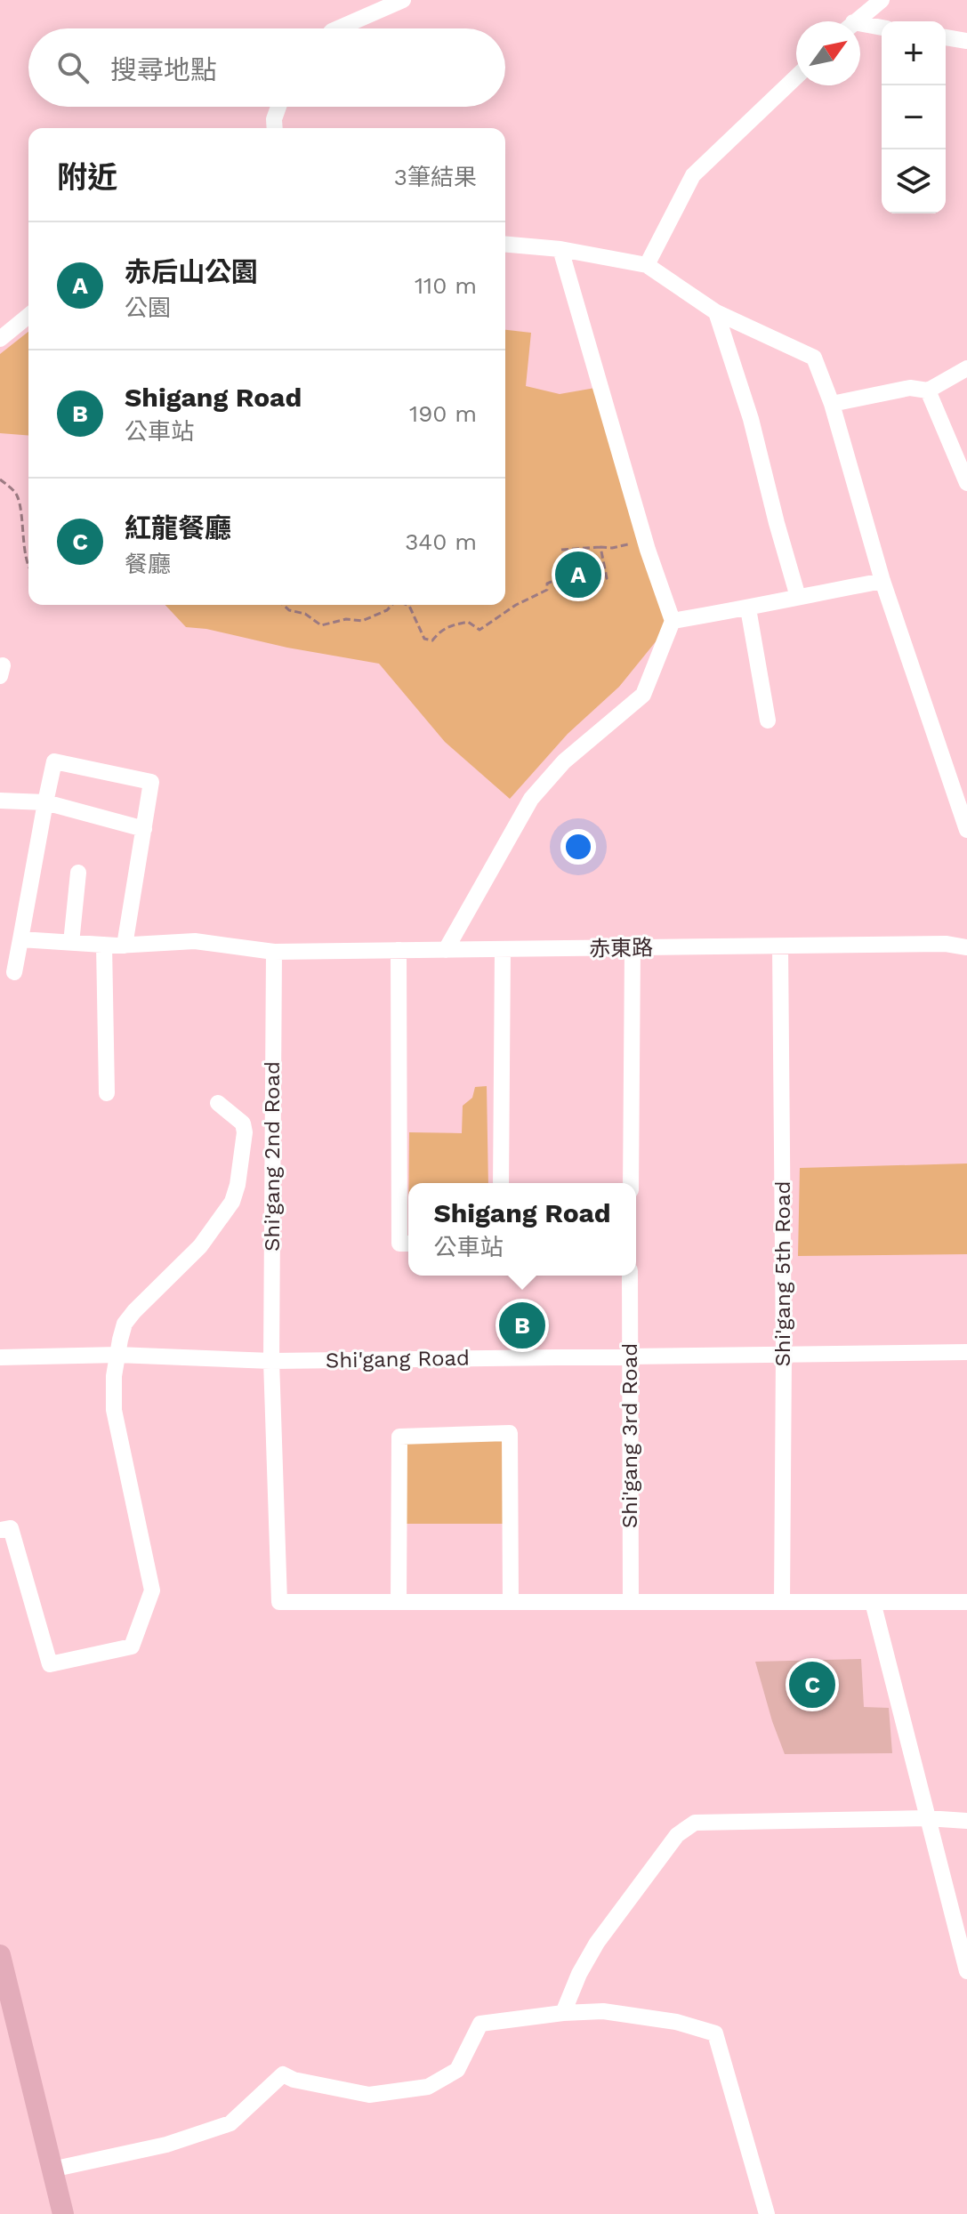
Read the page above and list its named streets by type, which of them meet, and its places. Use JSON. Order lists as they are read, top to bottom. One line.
{"streets":{"street":["赤東路","Shi'gang 2nd Road","Shi'gang 5th Road","Shi'gang Road","Shi'gang 3rd Road"]},"crossings":[["赤東路","Shi'gang 2nd Road"],["赤東路","Shi'gang 5th Road"],["Shi'gang 2nd Road","Shi'gang Road"],["Shi'gang 5th Road","Shi'gang Road"],["Shi'gang Road","Shi'gang 3rd Road"]],"north":"top right","page":{"map_buttons":["+","−"],"search":"搜尋地點","heading":["附近","3筆結果"],"list":[{"mark":"A","name":"赤后山公園","note":"公園","value":"110 m"},{"mark":"B","name":"Shigang Road","note":"公車站","value":"190 m"},{"mark":"C","name":"紅龍餐廳","note":"餐廳","value":"340 m"}],"pins":["A","B","C"],"popup":["Shigang Road","公車站"]}}
